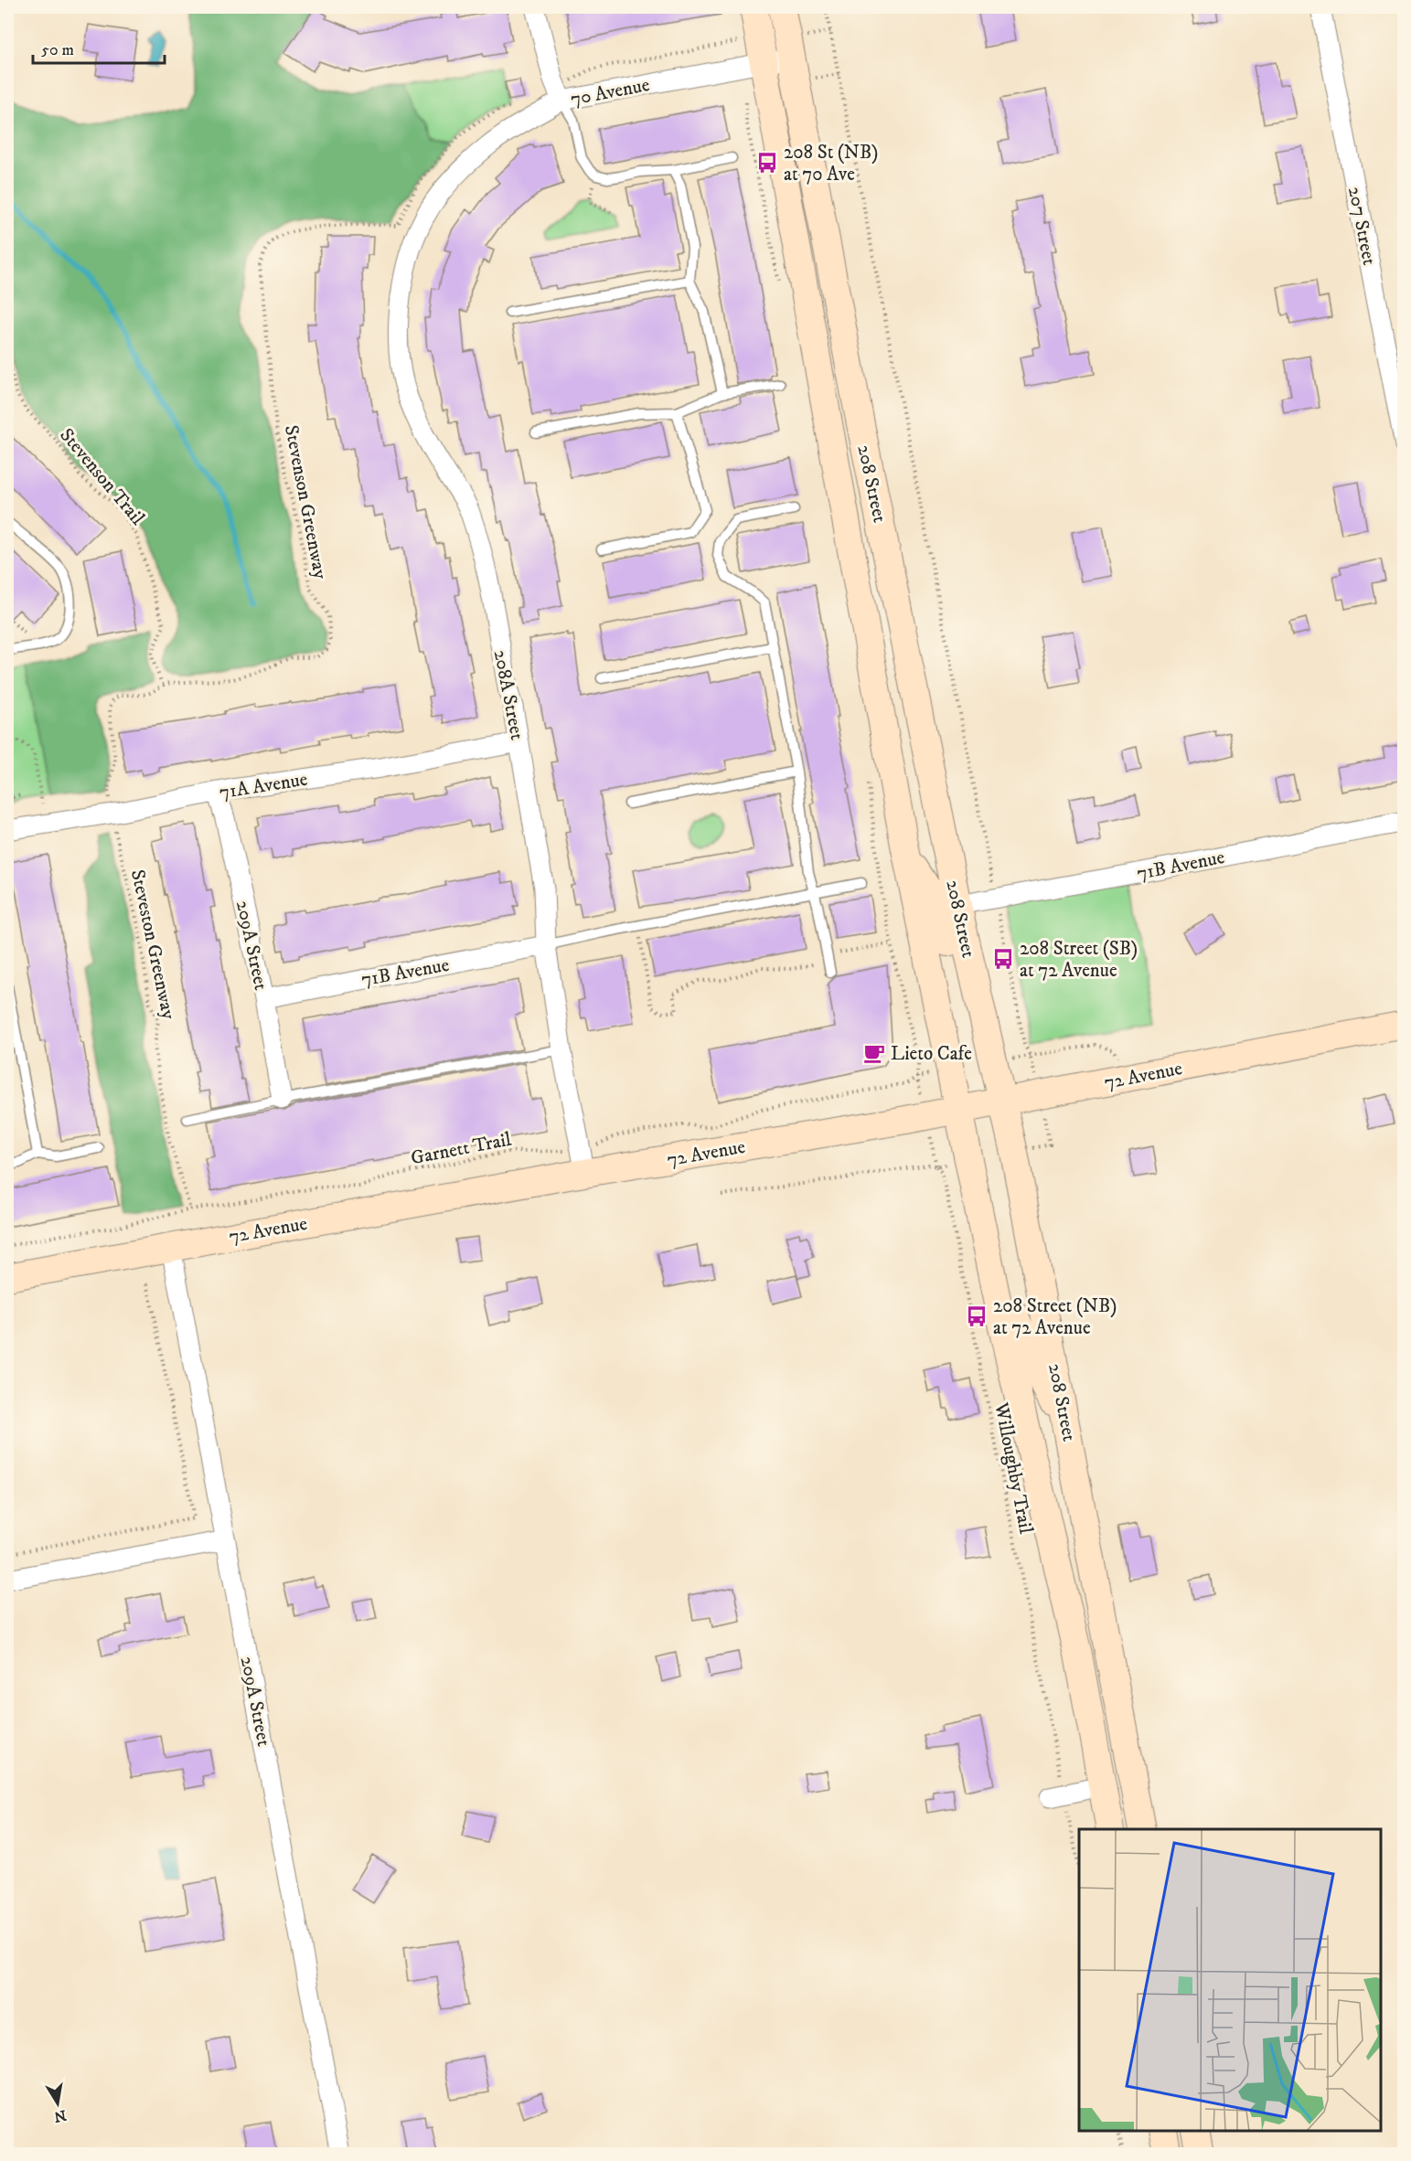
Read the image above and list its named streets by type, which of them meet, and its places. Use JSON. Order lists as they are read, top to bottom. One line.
{"streets":{"main road":["208 Street","72 Avenue"],"street":["70 Avenue","207 Street","208A Street","71A Avenue","71B Avenue","209A Street"],"path":["Stevenson Trail","Stevenson Greenway","Steveston Greenway","Garnett Trail","Willoughby Trail"]},"crossings":[["70 Avenue","208 Street"],["70 Avenue","208A Street"],["Stevenson Trail","Stevenson Greenway"],["208 Street","71B Avenue"],["208 Street","72 Avenue"],["Stevenson Greenway","71A Avenue"],["Stevenson Greenway","Steveston Greenway"],["208A Street","71A Avenue"],["208A Street","71B Avenue"],["208A Street","72 Avenue"],["208A Street","Garnett Trail"],["71A Avenue","Steveston Greenway"],["71A Avenue","209A Street"],["71B Avenue","209A Street"],["Steveston Greenway","Garnett Trail"],["209A Street","72 Avenue"],["72 Avenue","Garnett Trail"]],"places":{"bus stop":["208 St (NB) at 70 Ave","208 Street (SB) at 72 Avenue","208 Street (NB) at 72 Avenue"],"cafe":["Lieto Cafe"]},"scale_bar":"50 m","north":"bottom"}
